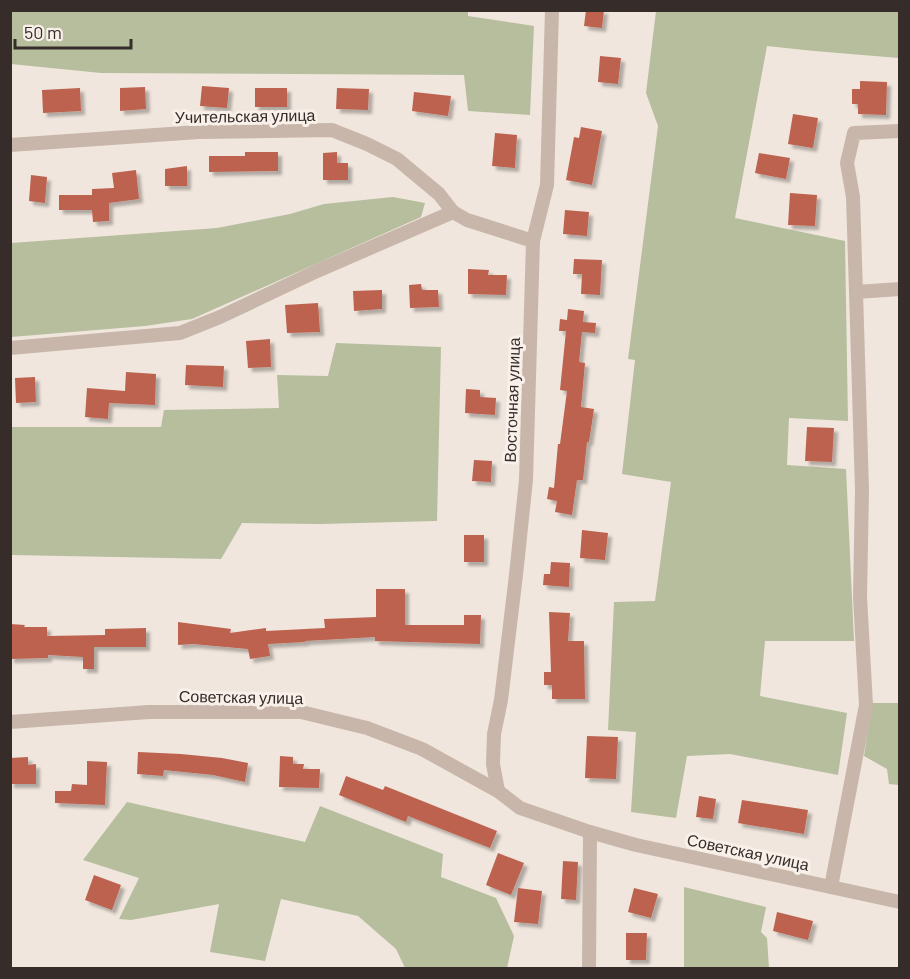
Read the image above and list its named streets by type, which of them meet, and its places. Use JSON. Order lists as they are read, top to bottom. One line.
{"streets":{"street":["Учительская улица","Восточная улица","Советская улица"]},"crossings":[["Учительская улица","Восточная улица"],["Восточная улица","Советская улица"]],"scale_bar":"50 m"}
